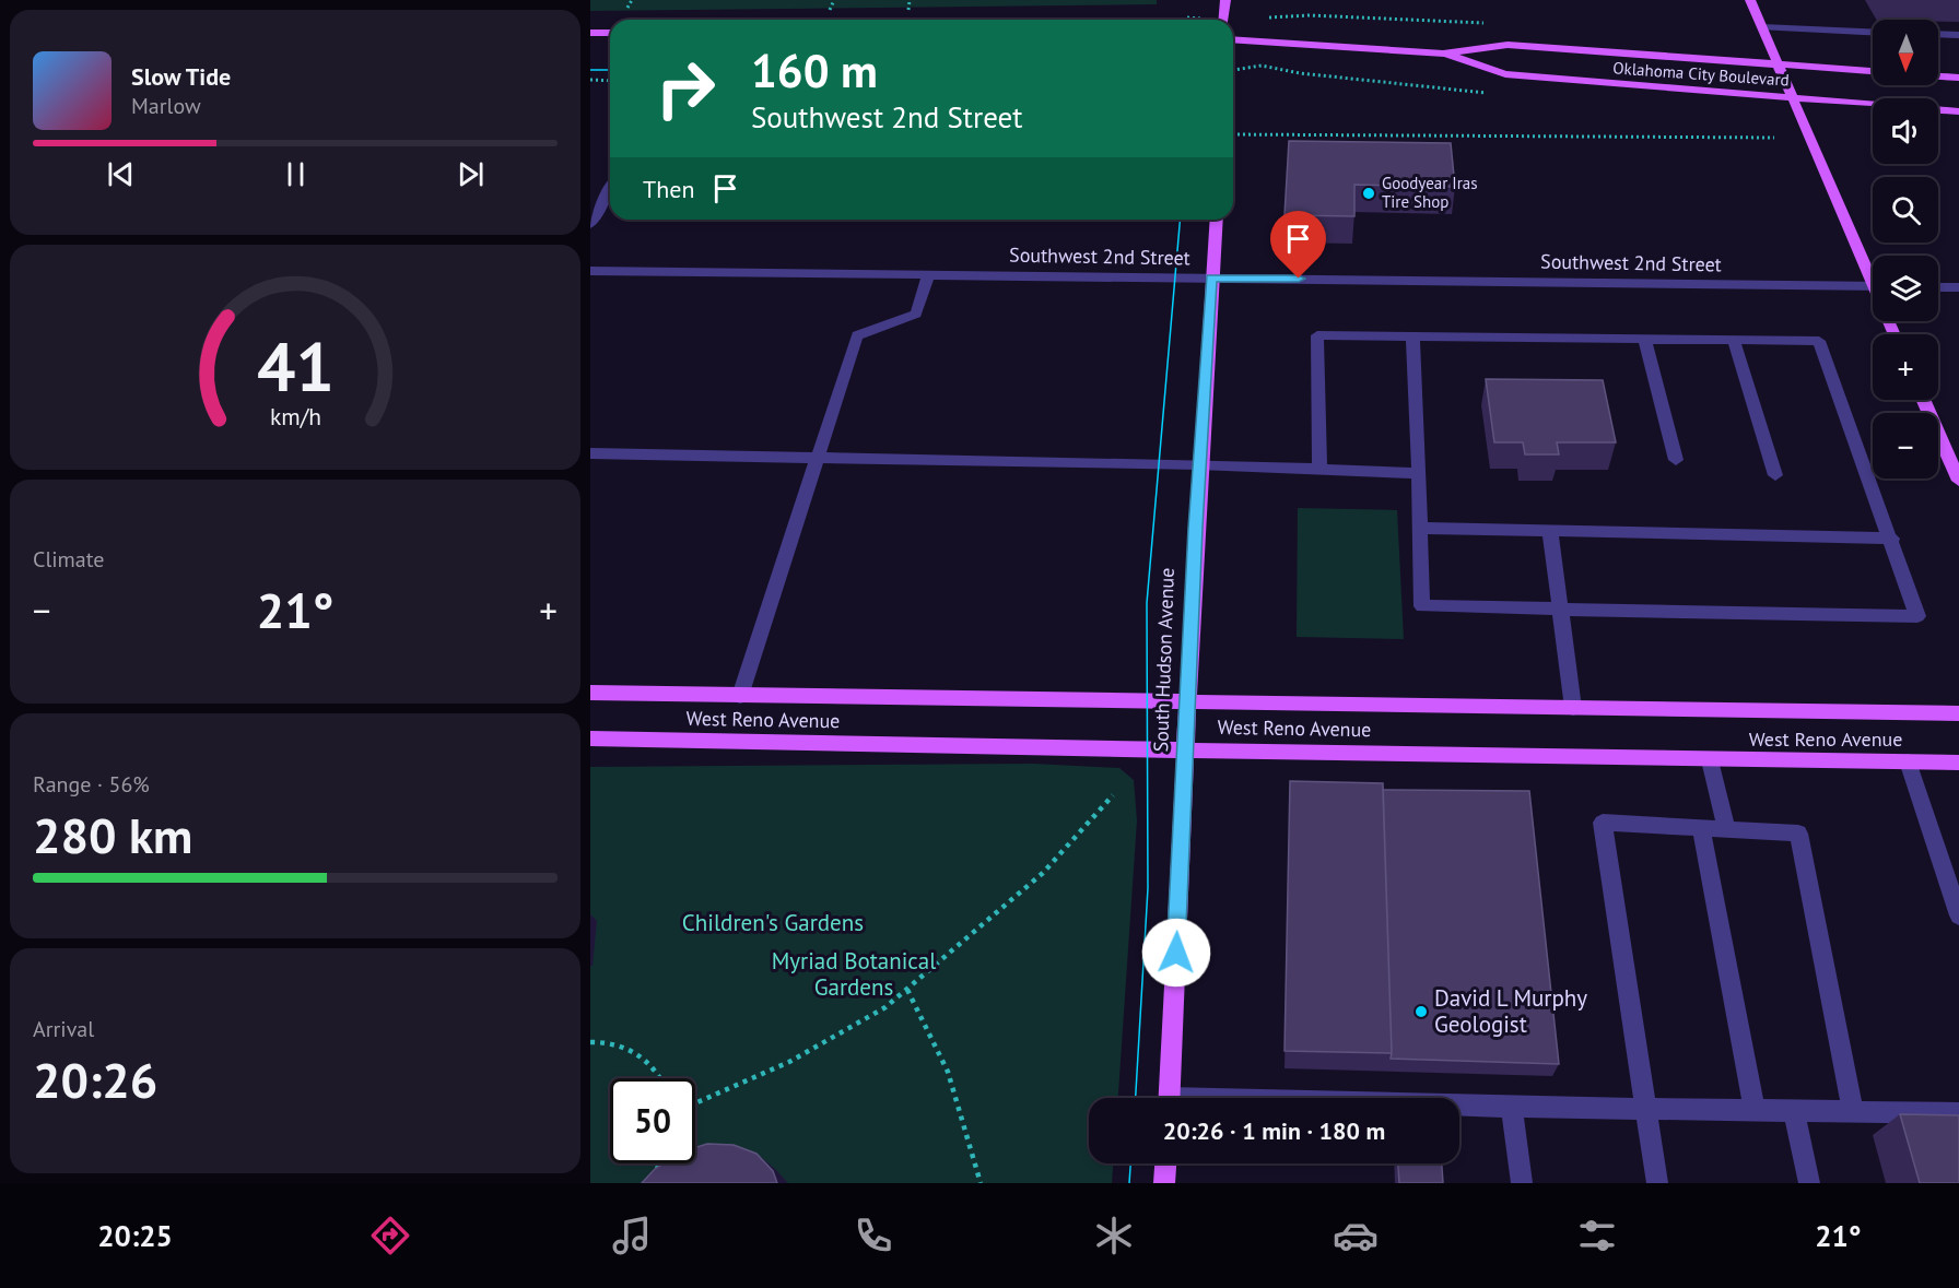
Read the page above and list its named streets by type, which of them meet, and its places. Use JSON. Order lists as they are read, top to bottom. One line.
{"streets":{"main road":["Oklahoma City Boulevard","South Hudson Avenue","West Reno Avenue"],"street":["Southwest 2nd Street"]},"crossings":[["Southwest 2nd Street","South Hudson Avenue"],["South Hudson Avenue","West Reno Avenue"]],"parks":["Children's Gardens","Myriad Botanical Gardens"],"places":["Goodyear Iras Tire Shop","David L Murphy Geologist"],"north":"bottom","page":{"map_buttons":["+","−"],"turn":["160 m","Southwest 2nd Street"],"song":["Slow Tide","Marlow"],"then":"Then","tile":["Climate",["Range · 56%","280 km"],["Arrival","20:26"]],"heat":["−","21°","+"],"limit":"50","trip":"20:26 · 1 min · 180 m","tabs":["20:25","21°"],"gauge":["41","km/h"]}}
